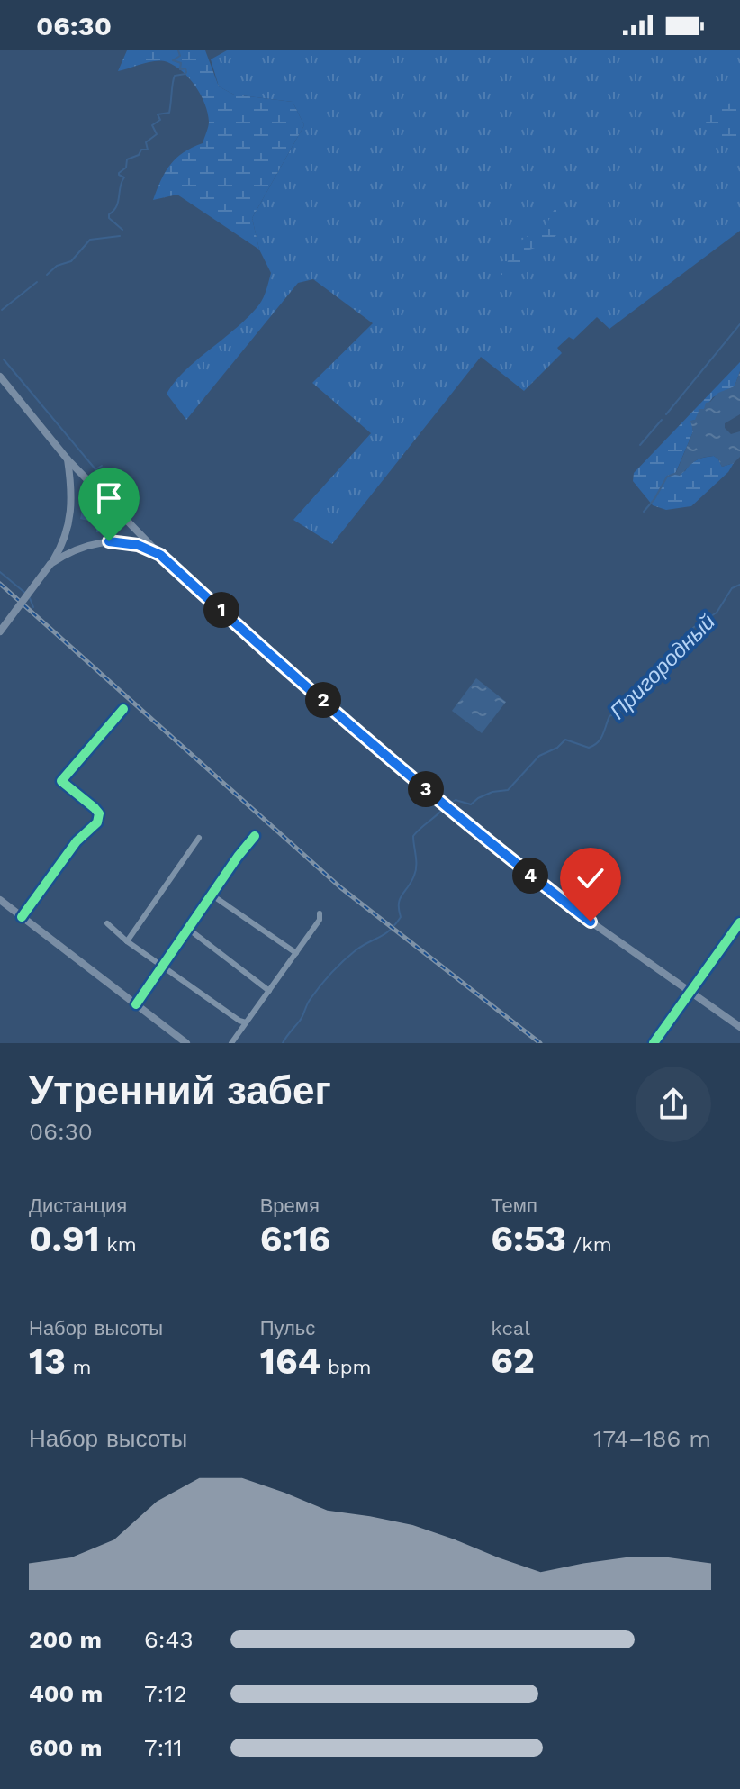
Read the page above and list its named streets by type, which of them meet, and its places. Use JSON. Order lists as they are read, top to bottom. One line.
{"water":["Пригородный"],"page":{"status":"06:30","pins":["1","2","3","4"],"heading":["Утренний забег","06:30"],"stats":[["Дистанция","0.91 km"],["Время","6:16"],["Темп","6:53 /km"],["Набор высоты","13 m"],["Пульс","164 bpm"],["kcal","62"]],"chart":["Набор высоты","174–186 m"],"list":[{"name":"200 m","note":"6:43"},{"name":"400 m","note":"7:12"},{"name":"600 m","note":"7:11"}]}}
